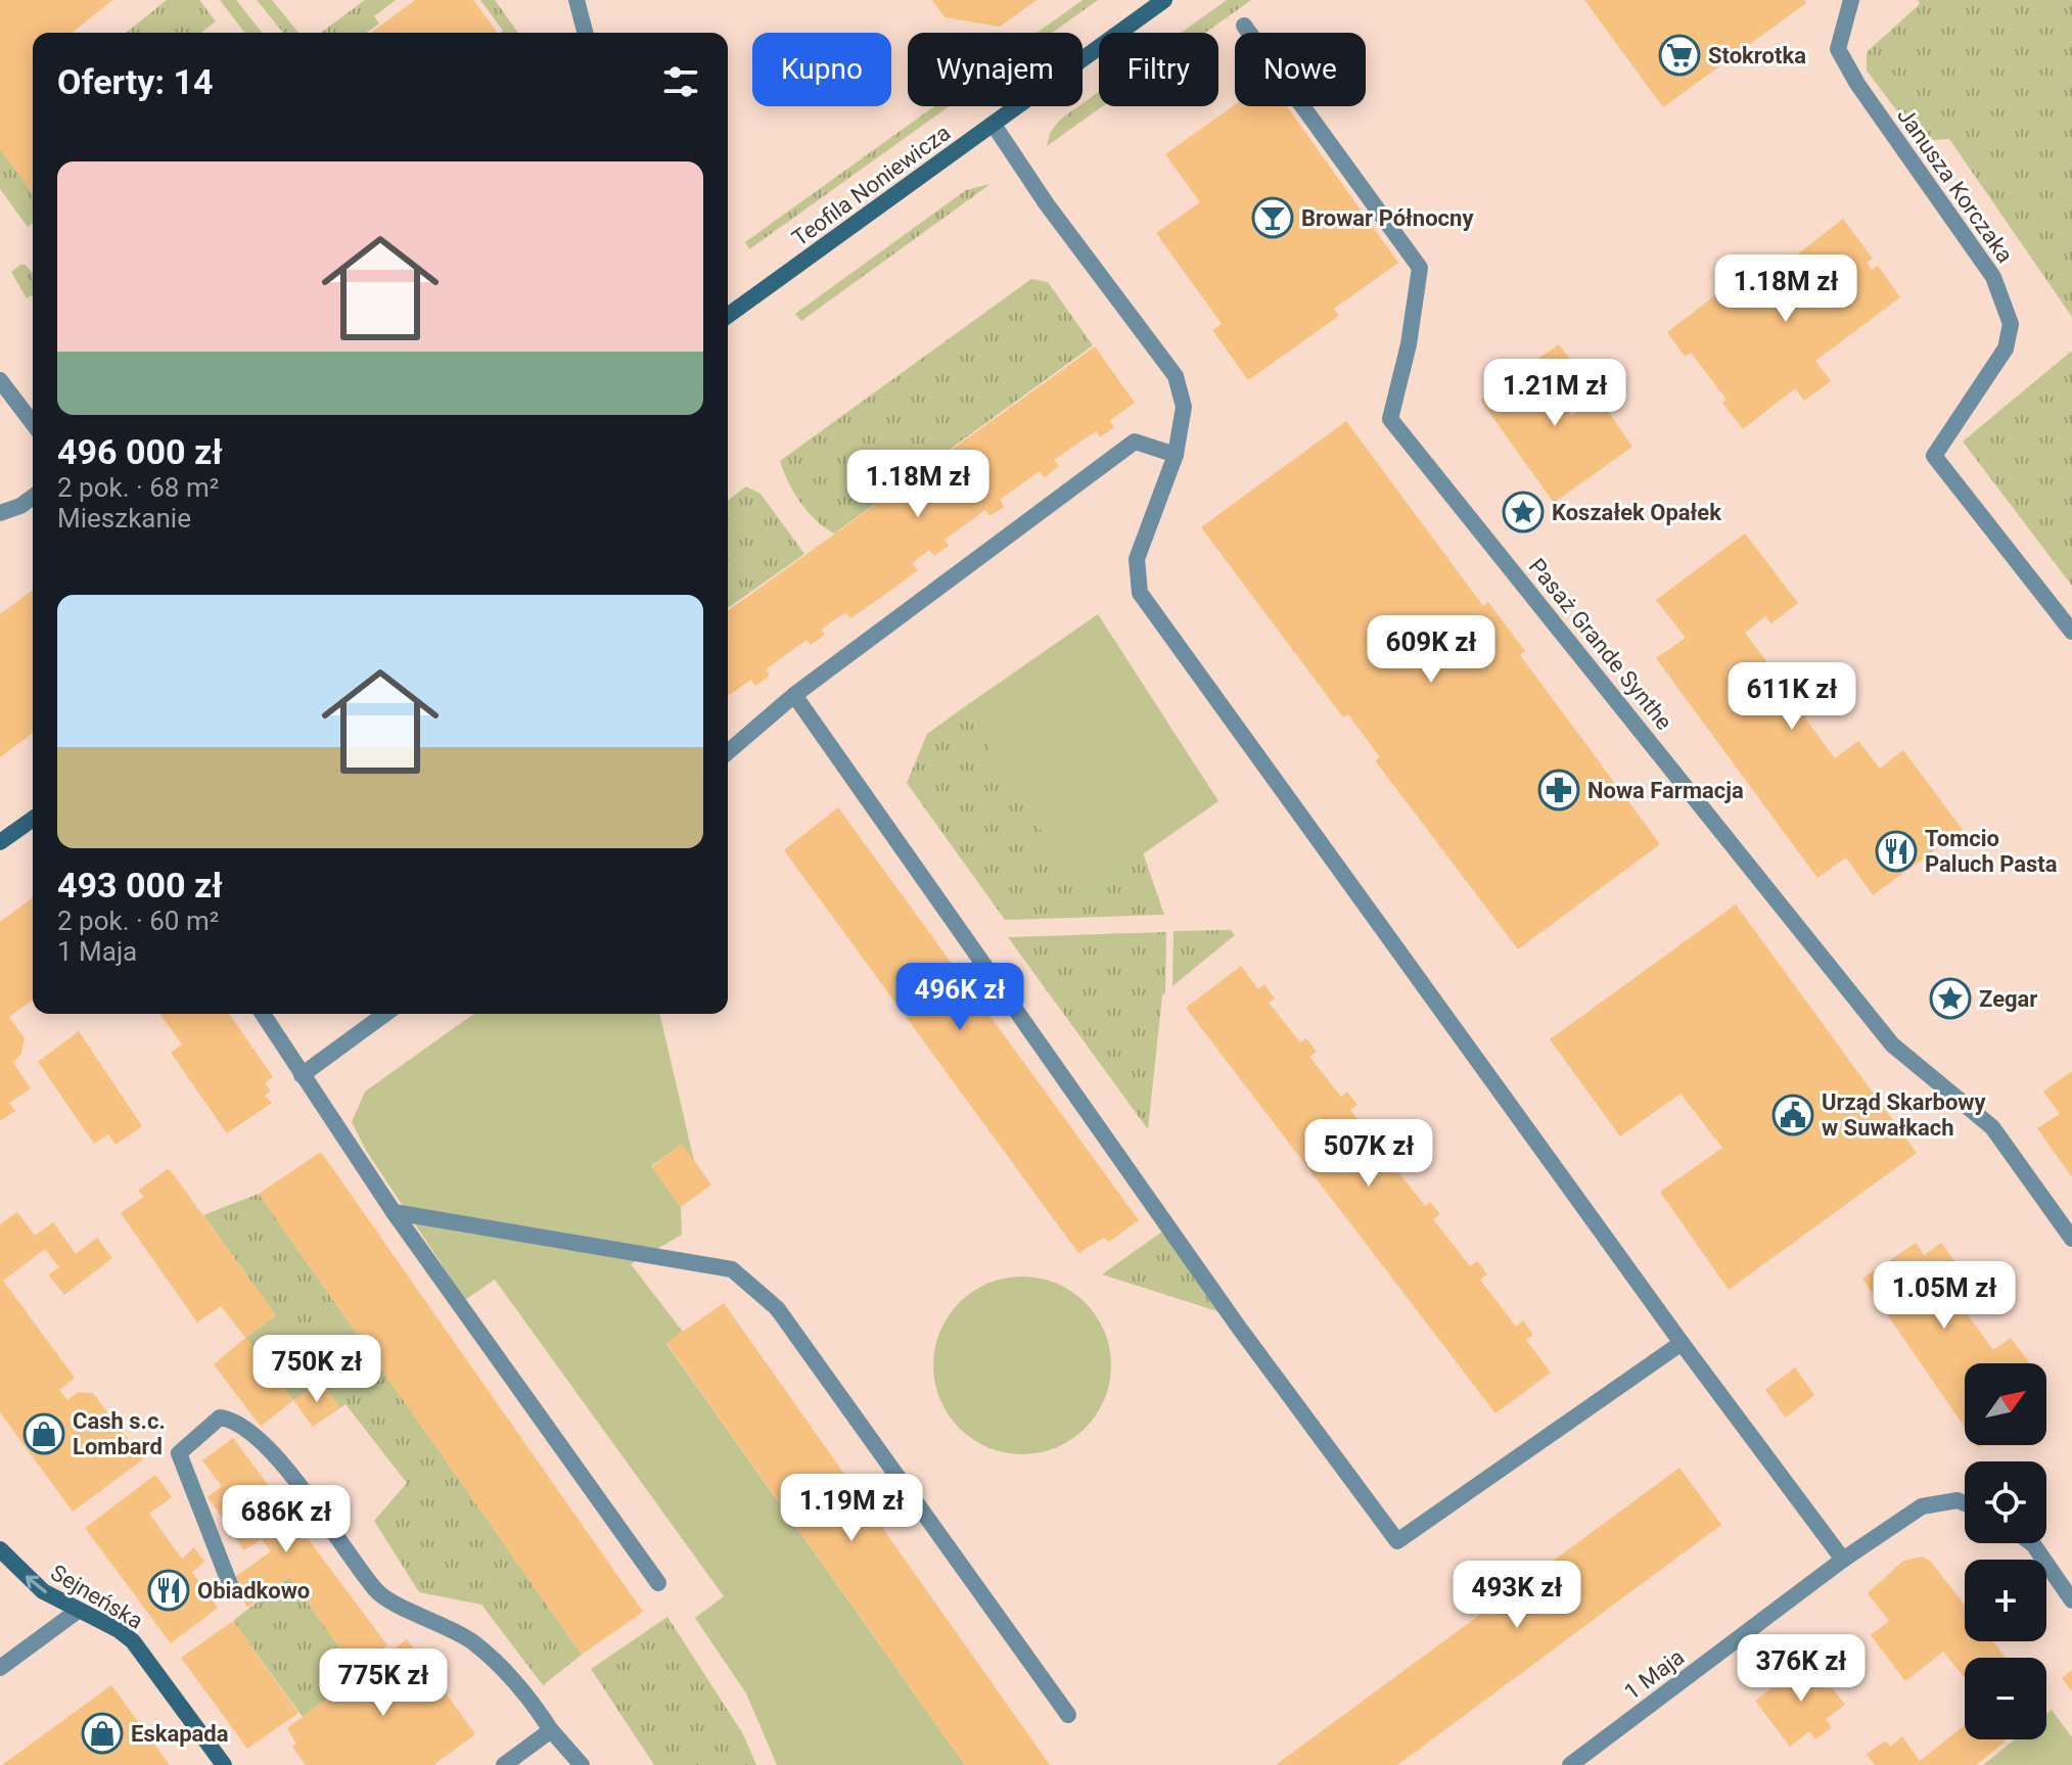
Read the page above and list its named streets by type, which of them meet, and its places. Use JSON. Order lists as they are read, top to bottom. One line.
{"streets":{"street":["Teofila Noniewicza","Janusza Korczaka","Pasaż Grande Synthe","Sejneńska","1 Maja"]},"places":{"supermarket":["Stokrotka"],"bar":["Browar Północny"],"place":["Koszałek Opałek","Zegar"],"pharmacy":["Nowa Farmacja"],"restaurant":["Tomcio Paluch Pasta","Obiadkowo"],"public building":["Urząd Skarbowy w Suwałkach"],"shop":["Cash s.c. Lombard","Eskapada"]},"north":"top right","page":{"chip":["Kupno","Wynajem","Filtry","Nowe"],"heading":"Oferty: 14","list":[{"name":"496 000 zł","note":"2 pok. · 68 m² · Mieszkanie"},{"name":"493 000 zł","note":"2 pok. · 60 m² · 1 Maja"}],"price":["1.18M zł","1.21M zł","1.18M zł","609K zł","611K zł","496K zł","507K zł","1.05M zł","750K zł","1.19M zł","686K zł","493K zł","376K zł","775K zł"],"map_buttons":["+","−"]}}
